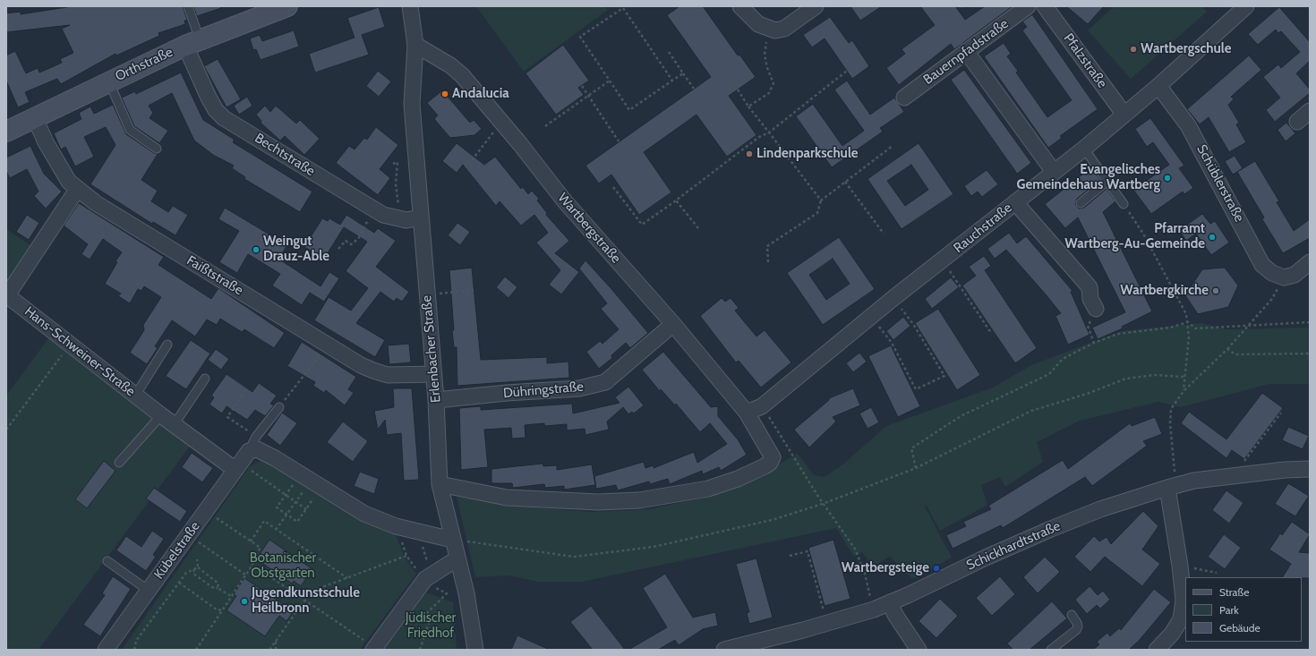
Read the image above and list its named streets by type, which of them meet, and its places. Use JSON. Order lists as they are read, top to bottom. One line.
{"streets":{"street":["Bauernpfadstraße","Pfalzstraße","Orthstraße","Bechtstraße","Schüblerstraße","Wartbergstraße","Rauchstraße","Faißtstraße","Erlenbacher Straße","Hans-Schweiner-Straße","Dühringstraße","Schickhardtstraße","Kübelstraße"]},"crossings":[["Pfalzstraße","Rauchstraße"],["Orthstraße","Bechtstraße"],["Orthstraße","Faißtstraße"],["Bechtstraße","Erlenbacher Straße"],["Schüblerstraße","Rauchstraße"],["Wartbergstraße","Rauchstraße"],["Wartbergstraße","Erlenbacher Straße"],["Wartbergstraße","Dühringstraße"],["Faißtstraße","Erlenbacher Straße"],["Faißtstraße","Hans-Schweiner-Straße"],["Erlenbacher Straße","Dühringstraße"],["Hans-Schweiner-Straße","Kübelstraße"]],"parks":["Botanischer Obstgarten","Jüdischer Friedhof"],"places":["Wartbergschule","Andalucia","Lindenparkschule","Evangelisches Gemeindehaus Wartberg","Pfarramt Wartberg-Au-Gemeinde","Weingut Drauz-Able","Wartbergkirche","Wartbergsteige","Jugendkunstschule Heilbronn"],"legend":["Straße","Park","Gebäude"]}
